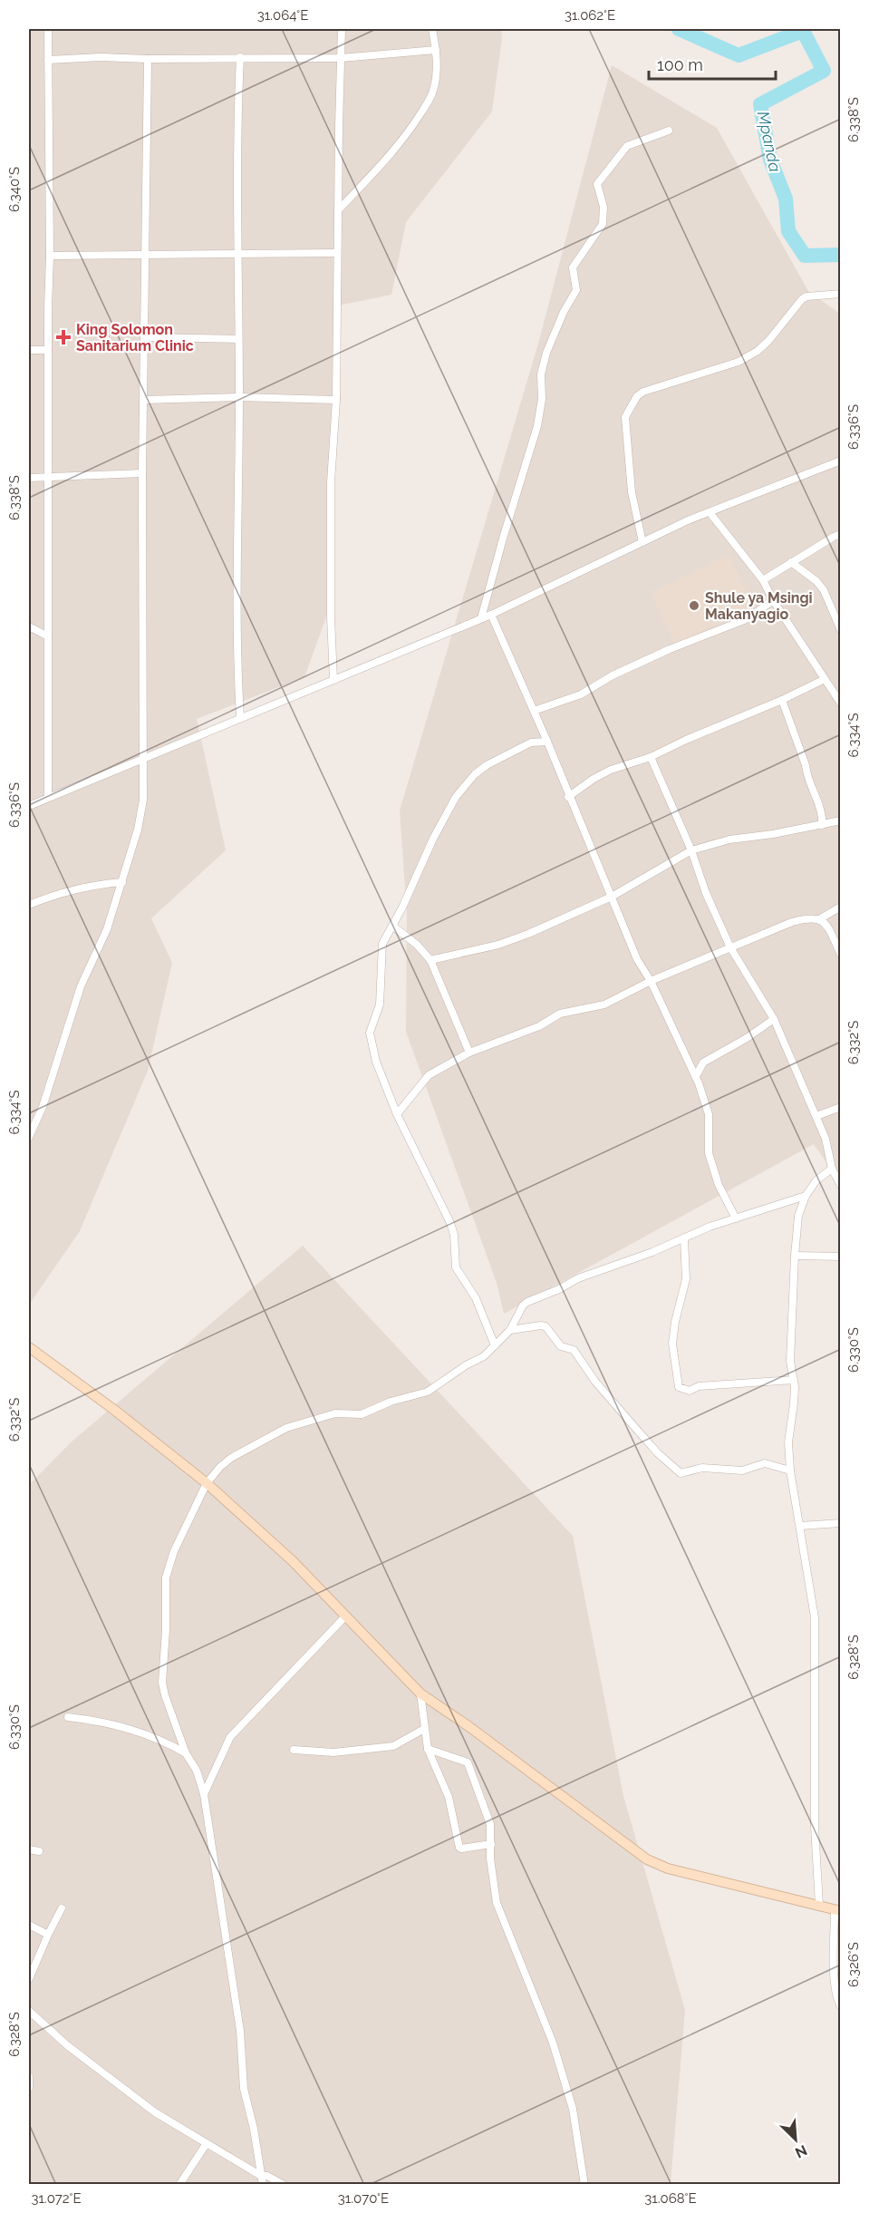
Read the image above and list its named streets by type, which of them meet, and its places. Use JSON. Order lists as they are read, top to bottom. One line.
{"water":["Mpanda"],"places":{"health":["King Solomon Sanitarium Clinic"],"other":["Shule ya Msingi Makanyagio"]},"scale_bar":"100 m","north":"bottom right","coordinates":["31.064°E","31.062°E","6.338°S","6.340°S","6.336°S","6.334°S","6.332°S","6.330°S","6.328°S","6.326°S","31.072°E","31.070°E","31.068°E"]}
